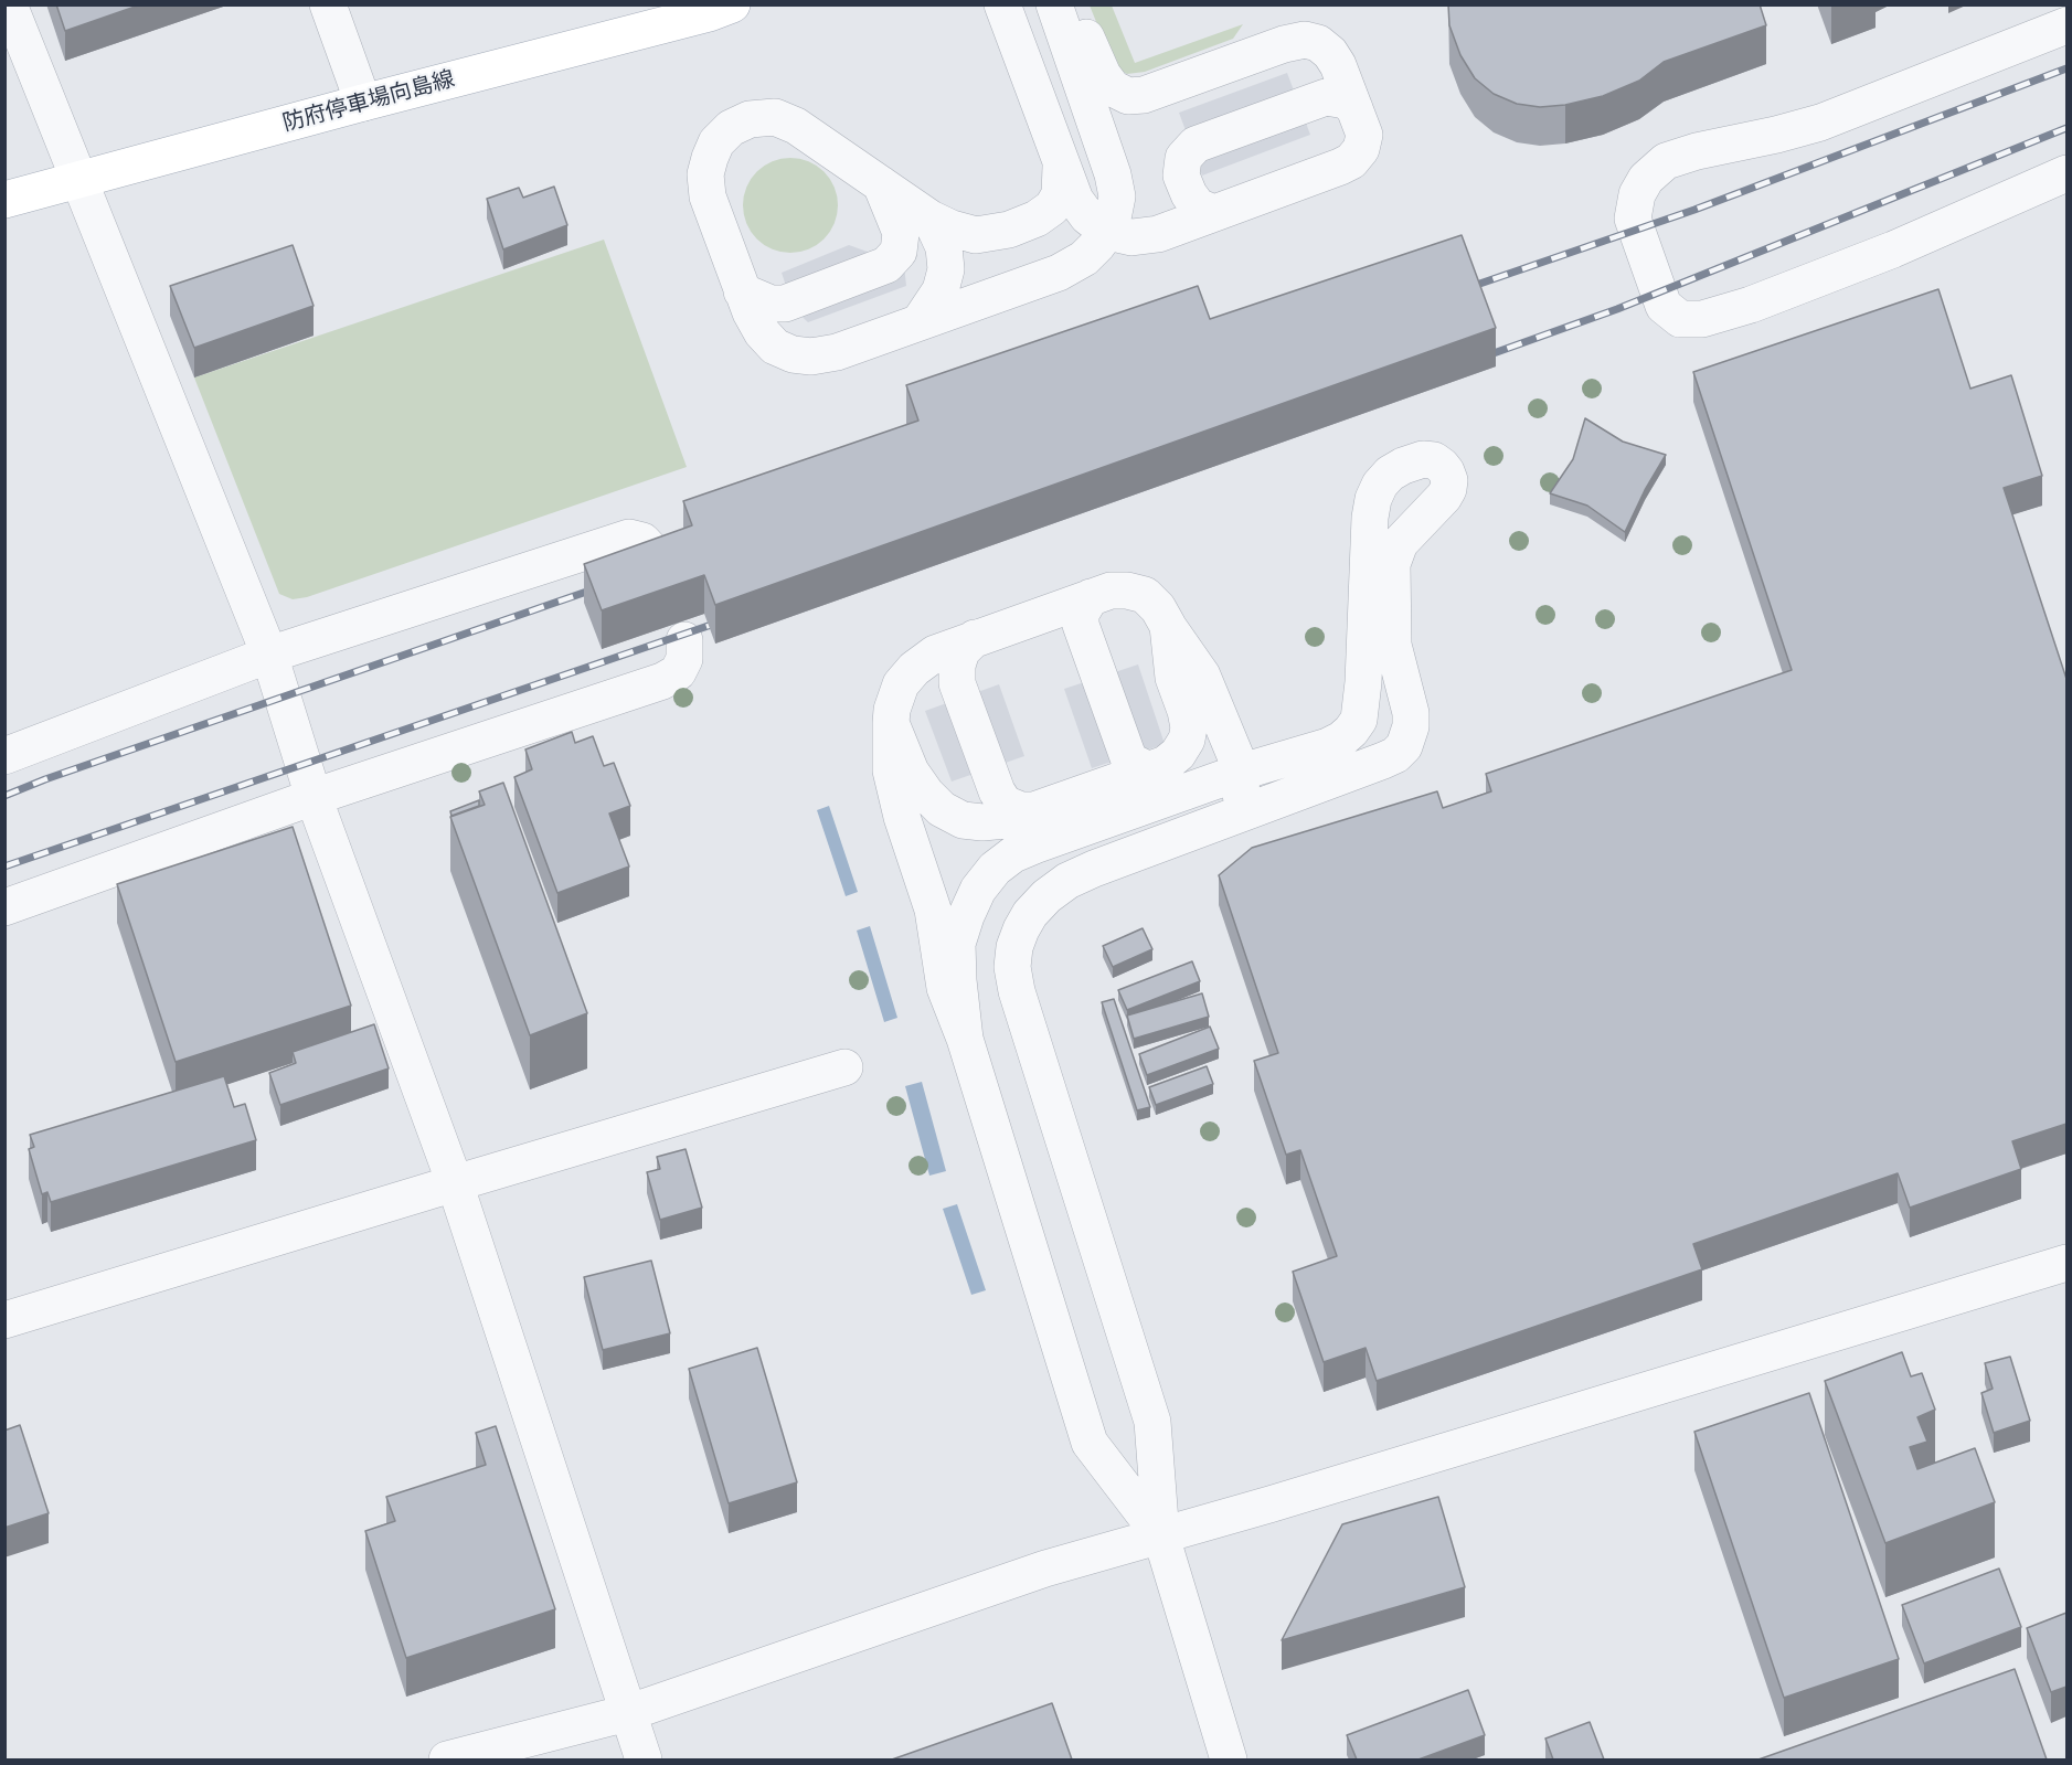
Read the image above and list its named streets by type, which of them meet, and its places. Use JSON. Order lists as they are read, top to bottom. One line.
{"streets":{"main road":["防府停車場向島線"]}}
